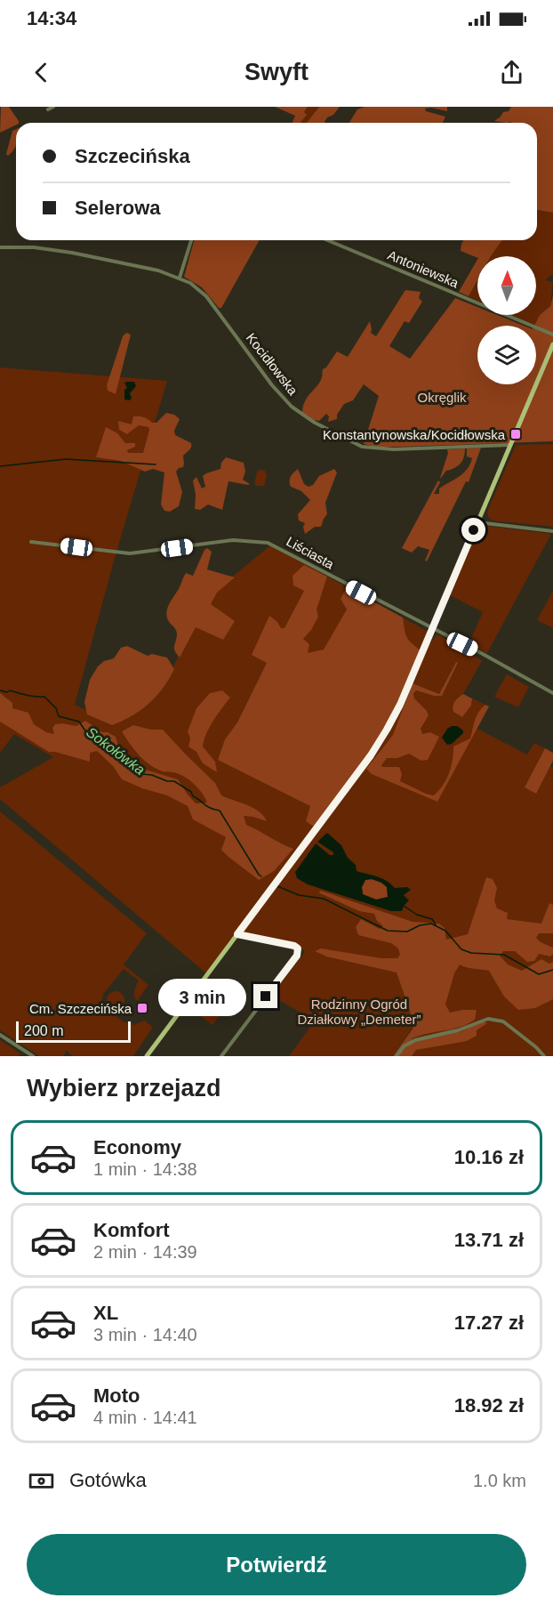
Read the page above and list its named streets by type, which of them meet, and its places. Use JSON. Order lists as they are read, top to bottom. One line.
{"streets":{"street":["Antoniewska","Kocidłowska","Liściasta"]},"water":["Sokołówka"],"parks":["Okręglik","Rodzinny Ogród Działkowy „Demeter”"],"places":{"transit":["Konstantynowska/Kocidłowska","Cm. Szczecińska"]},"scale_bar":"200 m","north":"top","page":{"status":"14:34","header":"Swyft","banner":["Szczecińska","Selerowa"],"bubble":"3 min","scale":"200 m","heading":"Wybierz przejazd","list":[{"name":"Economy","note":"1 min · 14:38","value":"10.16 zł"},{"name":"Komfort","note":"2 min · 14:39","value":"13.71 zł"},{"name":"XL","note":"3 min · 14:40","value":"17.27 zł"},{"name":"Moto","note":"4 min · 14:41","value":"18.92 zł"}],"pay":["Gotówka","1.0 km"],"buttons":"Potwierdź"}}
